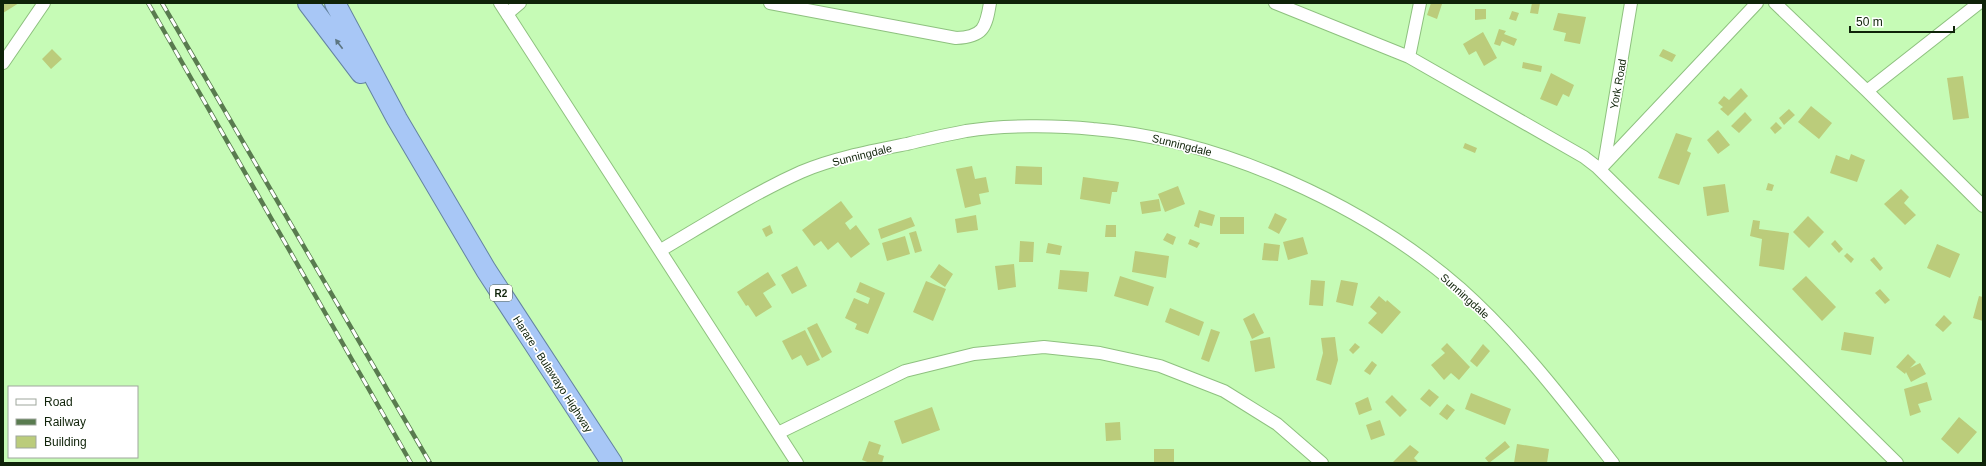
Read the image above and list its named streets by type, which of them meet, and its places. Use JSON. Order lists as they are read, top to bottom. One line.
{"streets":{"highway":["R2","Harare - Bulawayo Highway"],"street":["York Road","Sunningdale"]},"legend":["Road","Railway","Building"],"scale_bar":"50 m"}
